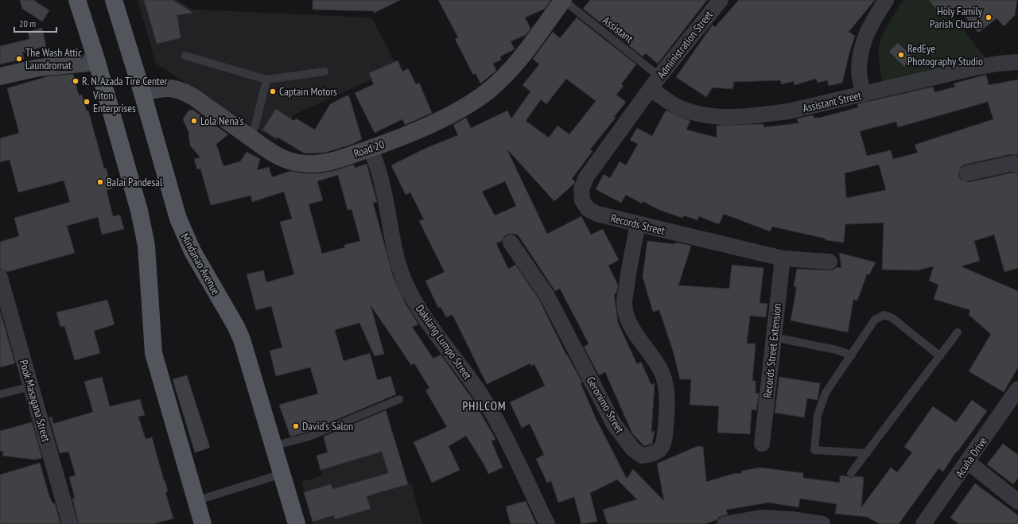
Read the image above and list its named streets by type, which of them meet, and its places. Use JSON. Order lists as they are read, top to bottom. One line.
{"streets":{"main road":["Mindanao Avenue"],"street":["Administration Street","Assistant Street","Road 20","Records Street","Dakilang Lumpo Street","Records Street Extension","Pook Masagana Street","Geronimo Street","Acuña Drive"],"lane":["Assistant"]},"crossings":[["Assistant","Administration Street"],["Assistant","Road 20"],["Administration Street","Assistant Street"],["Administration Street","Records Street"],["Assistant Street","Records Street"],["Road 20","Mindanao Avenue"],["Road 20","Dakilang Lumpo Street"],["Records Street","Records Street Extension"],["Records Street","Geronimo Street"]],"districts":["PHILCOM"],"places":["Holy Family Parish Church","RedEye Photography Studio","The Wash Attic Laundromat","R. N. Azada Tire Center","Captain Motors","Viton Enterprises","Lola Nena's","Balai Pandesal","David's Salon"],"scale_bar":"20 m"}
